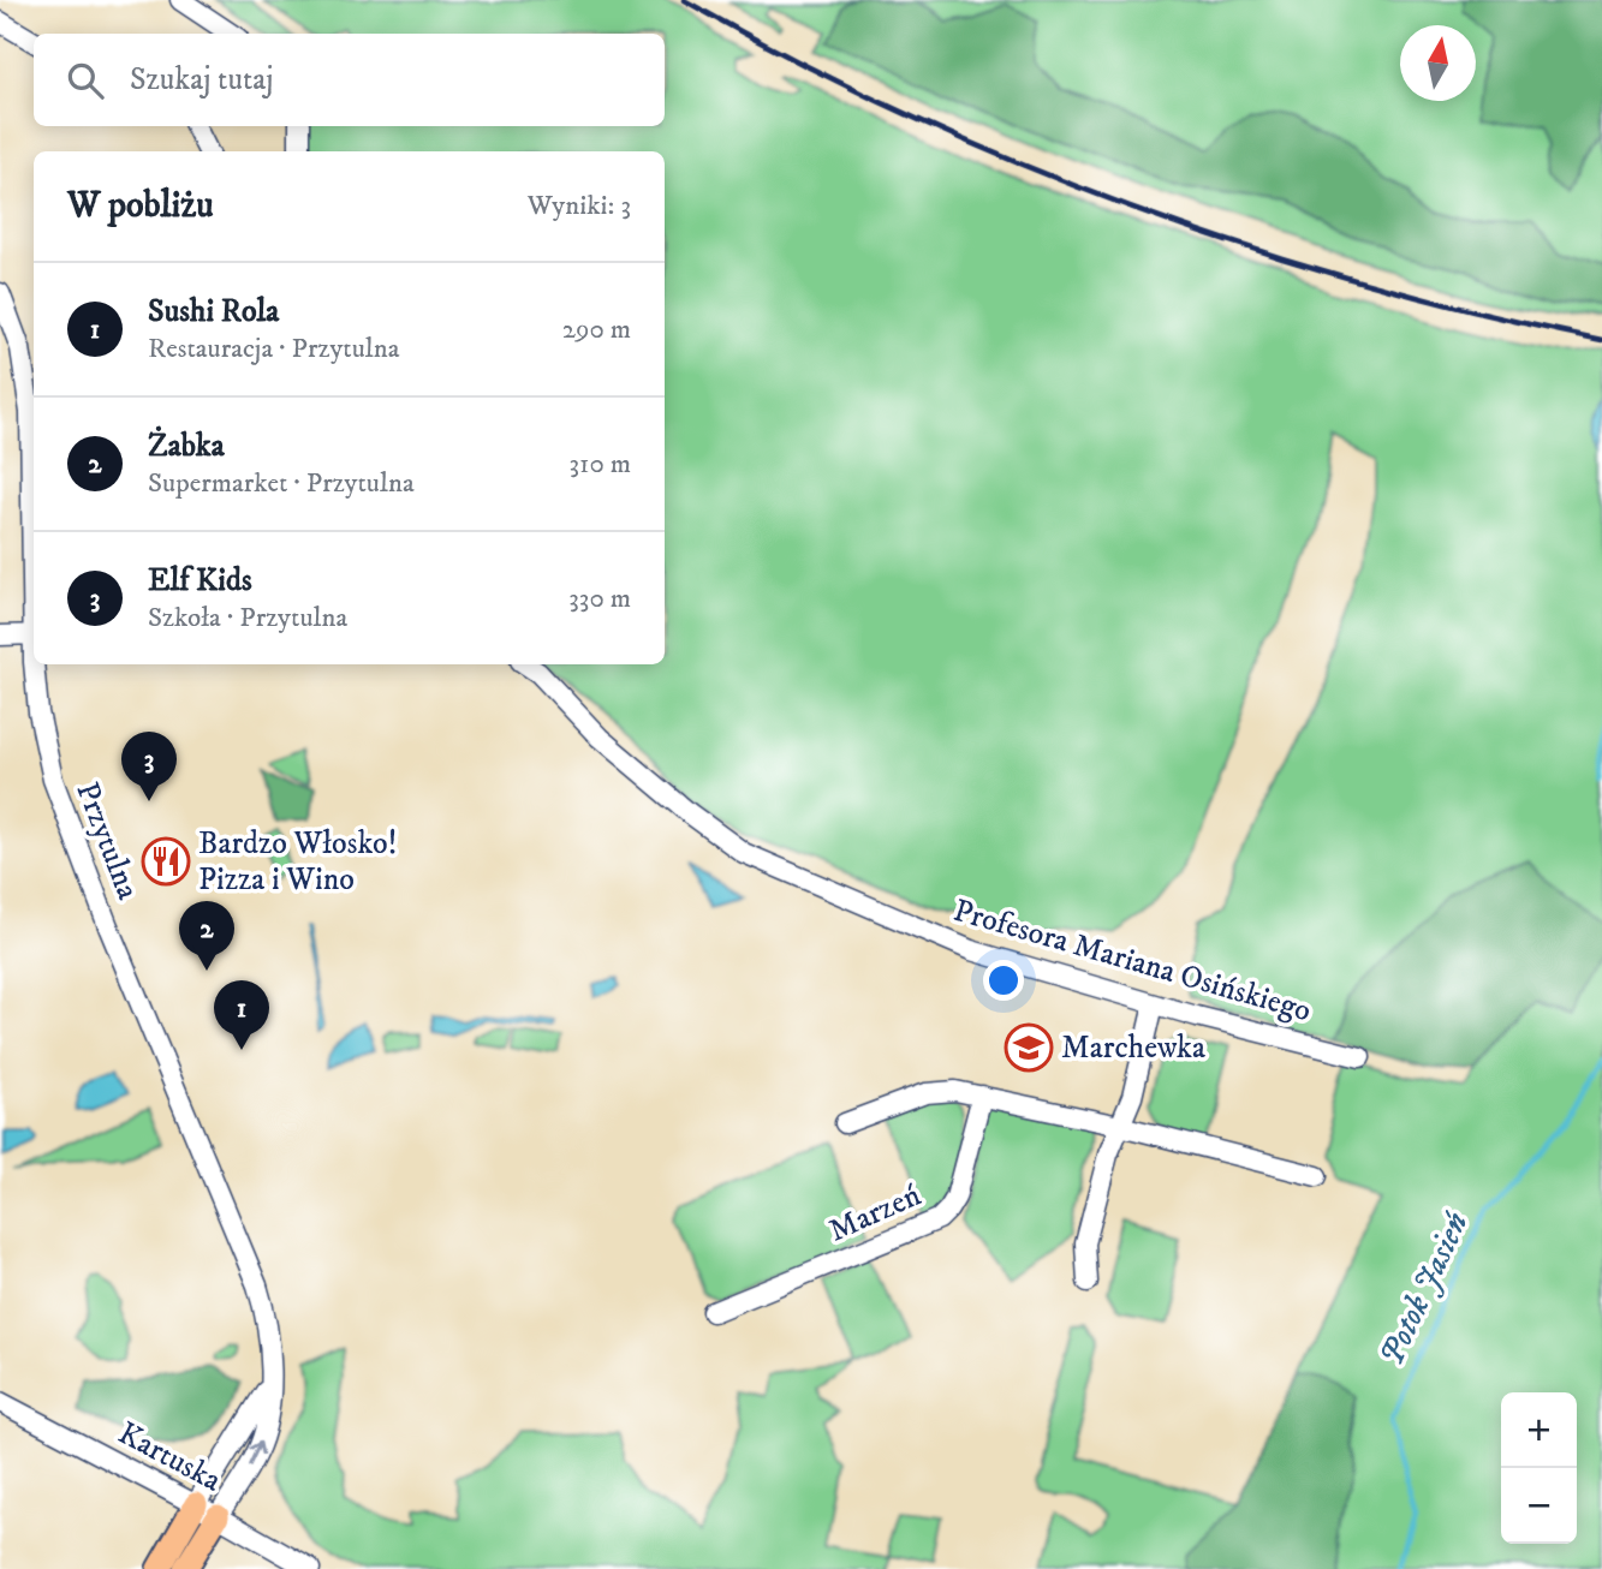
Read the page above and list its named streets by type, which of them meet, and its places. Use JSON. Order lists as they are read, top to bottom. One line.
{"streets":{"street":["Przytulna","Profesora Mariana Osińskiego","Marzeń","Kartuska"]},"crossings":[["Przytulna","Kartuska"]],"water":["Potok Jasień"],"places":{"restaurant":["Bardzo Włosko! Pizza i Wino"],"school or university":["Marchewka"]},"north":"top","page":{"search":"Szukaj tutaj","heading":["W pobliżu","Wyniki: 3"],"list":[{"mark":"1","name":"Sushi Rola","note":"Restauracja · Przytulna","value":"290 m"},{"mark":"2","name":"Żabka","note":"Supermarket · Przytulna","value":"310 m"},{"mark":"3","name":"Elf Kids","note":"Szkoła · Przytulna","value":"330 m"}],"pins":["3","2","1"],"map_buttons":["+","−"]}}
